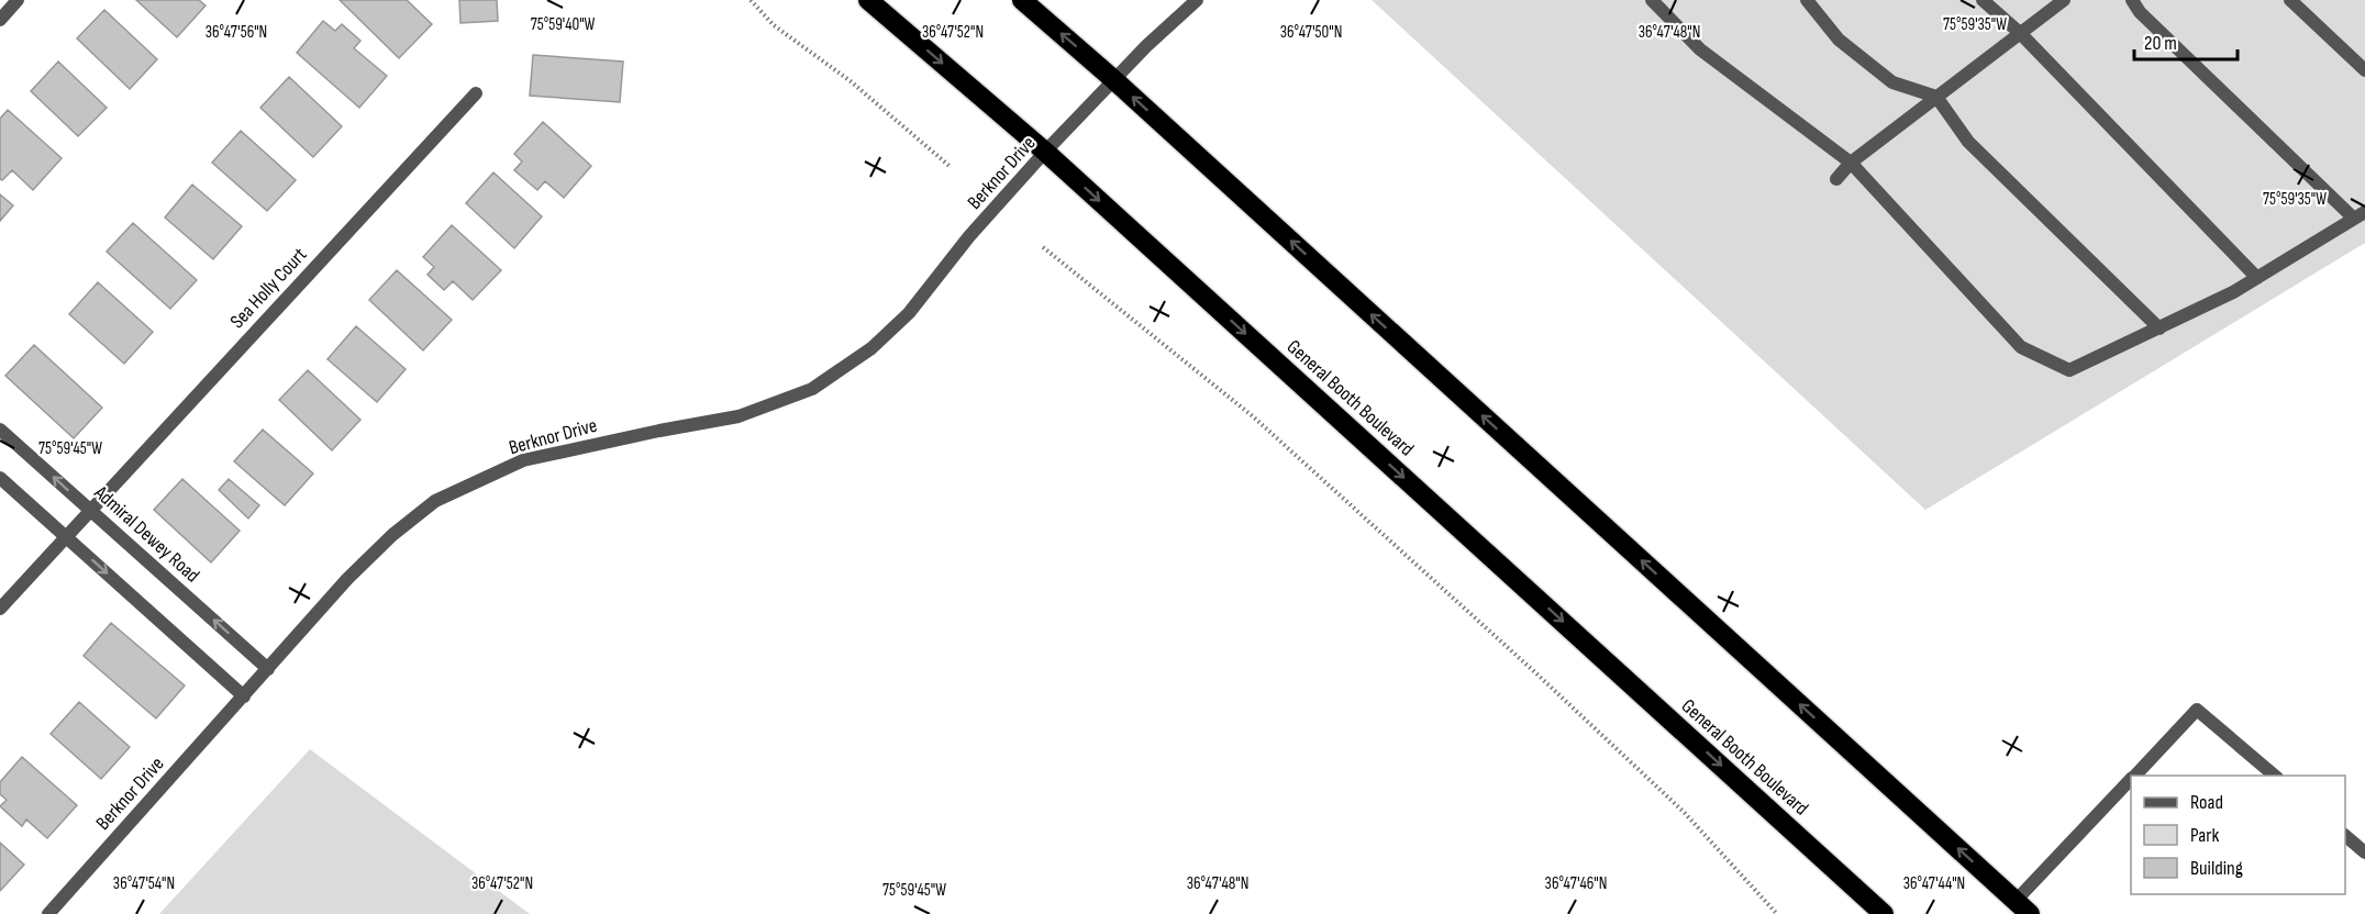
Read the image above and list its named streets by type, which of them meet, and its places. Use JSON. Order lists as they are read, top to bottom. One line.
{"streets":{"highway":["General Booth Boulevard"],"street":["Berknor Drive","Sea Holly Court","Admiral Dewey Road"]},"crossings":[["Berknor Drive","General Booth Boulevard"],["Berknor Drive","Admiral Dewey Road"],["Sea Holly Court","Admiral Dewey Road"]],"legend":["Road","Park","Building"],"scale_bar":"20 m","coordinates":["75°59'40\"W","75°59'35\"W","36°47'56\"N","36°47'52\"N","36°47'50\"N","36°47'48\"N","75°59'45\"W","36°47'54\"N","36°47'46\"N","36°47'44\"N"]}
